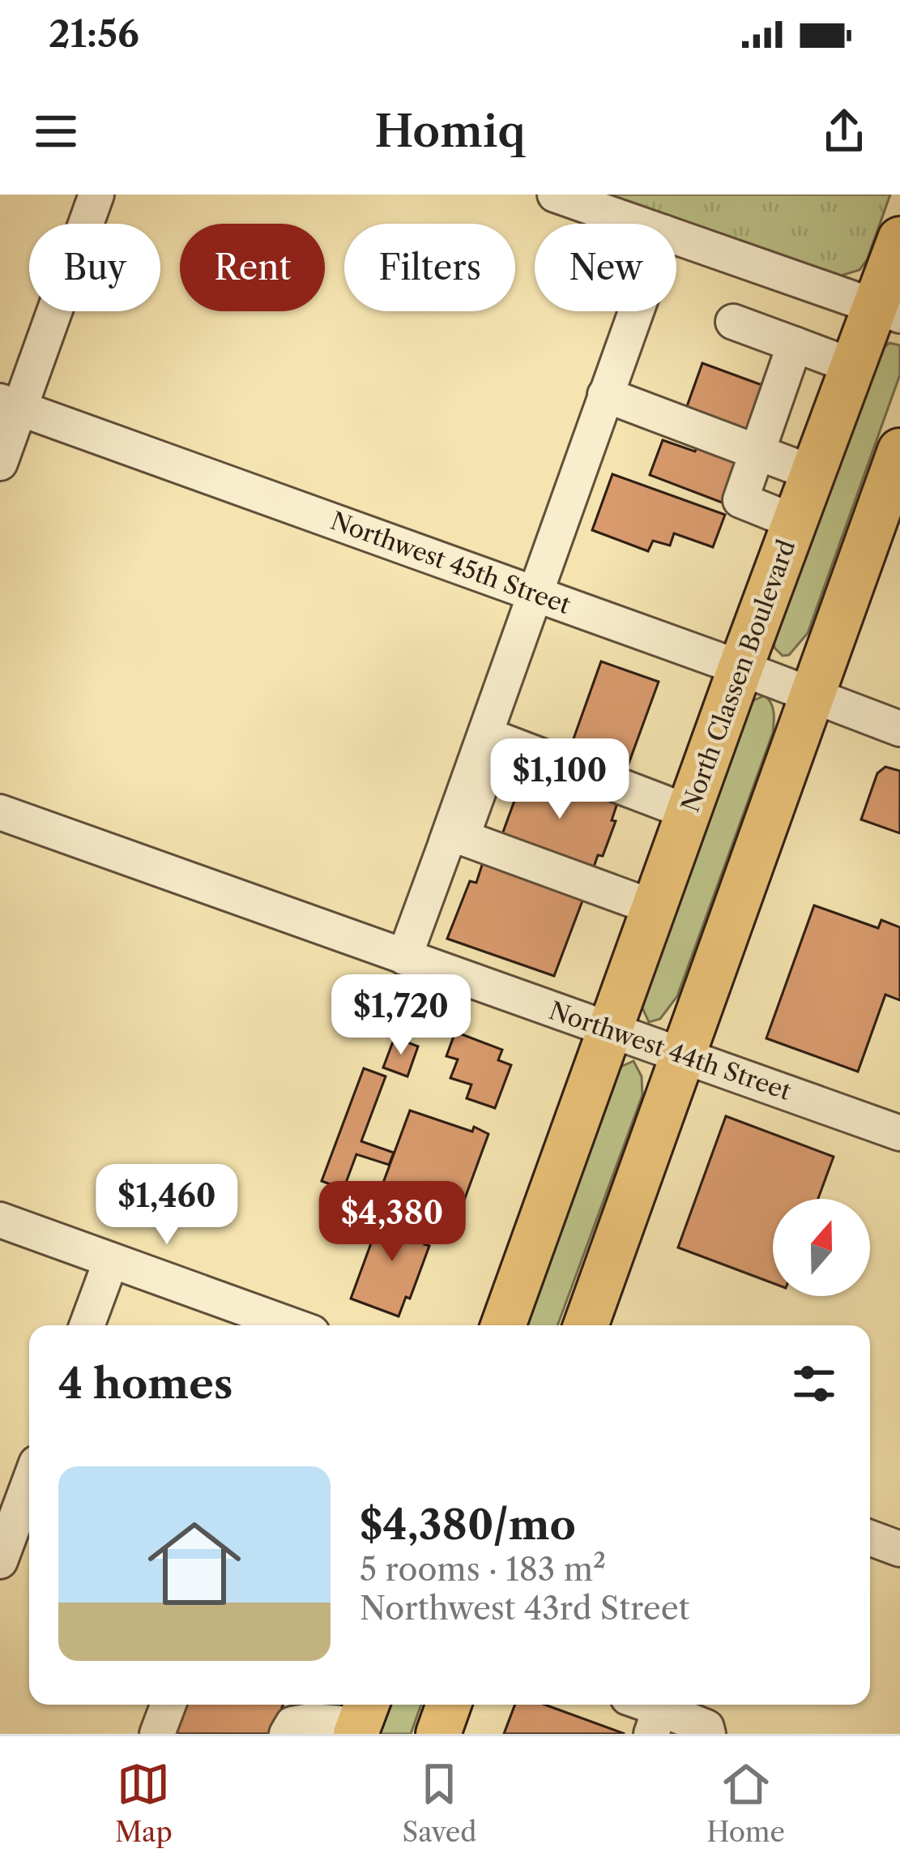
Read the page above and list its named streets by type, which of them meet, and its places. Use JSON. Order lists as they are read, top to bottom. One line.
{"streets":{"main road":["North Classen Boulevard"],"street":["Northwest 45th Street","Northwest 44th Street"]},"crossings":[["Northwest 45th Street","North Classen Boulevard"],["North Classen Boulevard","Northwest 44th Street"]],"north":"top","page":{"status":"21:56","header":"Homiq","chip":["Buy","Rent","Filters","New"],"price":["$1,100","$1,720","$1,460","$4,380"],"heading":"4 homes","list":[{"name":"$4,380/mo","note":"5 rooms · 183 m² · Northwest 43rd Street"}],"tabs":["Map","Saved","Home"]}}
